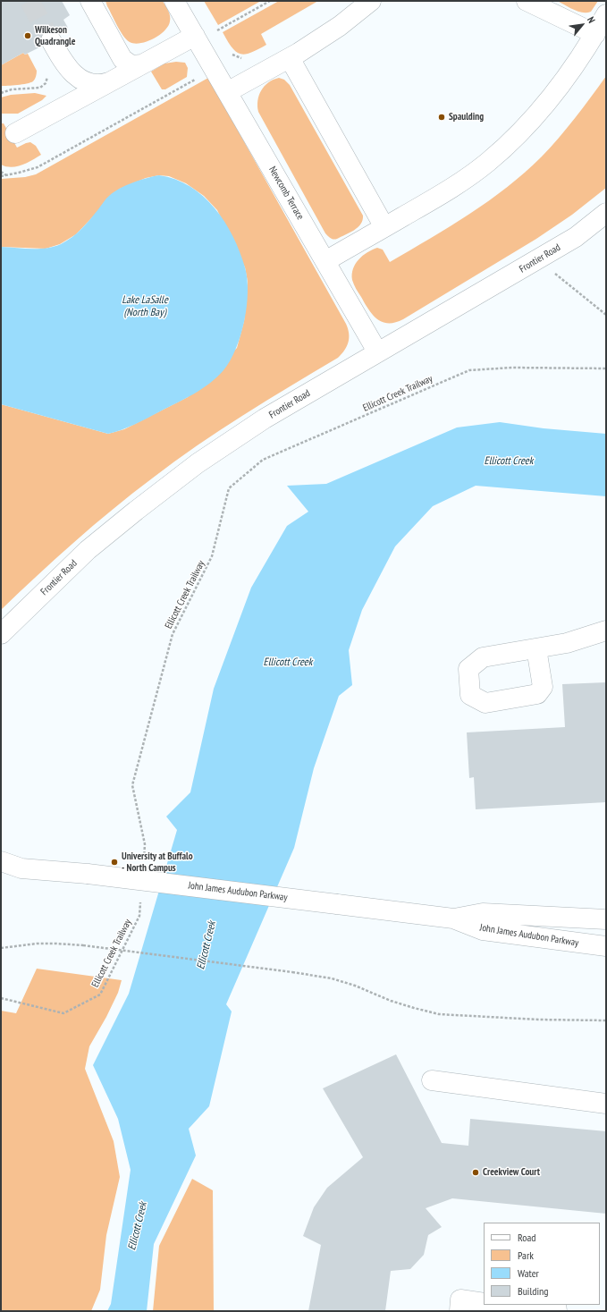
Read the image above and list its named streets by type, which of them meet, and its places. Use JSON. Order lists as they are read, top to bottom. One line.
{"streets":{"main road":["Newcomb Terrace","Frontier Road","John James Audubon Parkway"],"path":["Ellicott Creek Trailway"]},"crossings":[["Newcomb Terrace","Frontier Road"]],"water":["Lake LaSalle (North Bay)","Ellicott Creek"],"places":["Wilkeson Quadrangle","Spaulding","University at Buffalo - North Campus","Creekview Court"],"legend":["Road","Park","Water","Building"],"north":"top right"}
